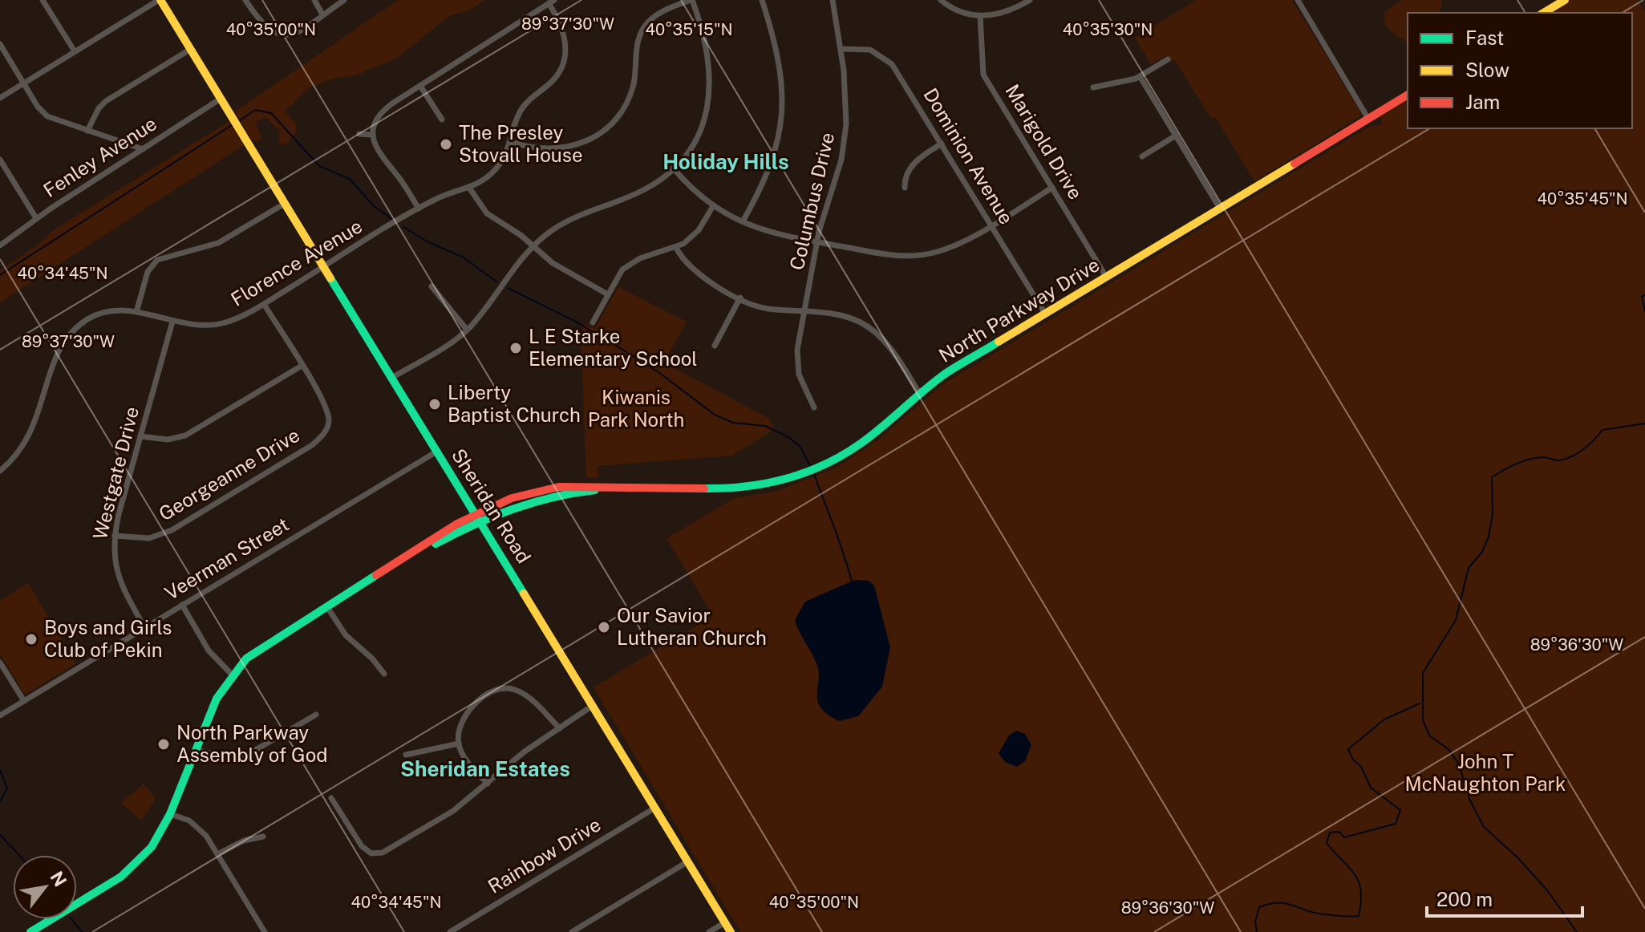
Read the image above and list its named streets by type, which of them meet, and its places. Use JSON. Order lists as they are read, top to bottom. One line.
{"streets":{"main road":["North Parkway Drive","Sheridan Road"],"street":["Marigold Drive","Dominion Avenue","Fenley Avenue","Columbus Drive","Florence Avenue","Westgate Drive","Georgeanne Drive","Veerman Street","Rainbow Drive"]},"crossings":[["Marigold Drive","North Parkway Drive"],["Dominion Avenue","Columbus Drive"],["Dominion Avenue","North Parkway Drive"],["Fenley Avenue","Sheridan Road"],["Florence Avenue","Westgate Drive"],["Florence Avenue","Sheridan Road"],["North Parkway Drive","Sheridan Road"],["Westgate Drive","Georgeanne Drive"],["Westgate Drive","Veerman Street"],["Sheridan Road","Veerman Street"],["Sheridan Road","Rainbow Drive"]],"districts":["Holiday Hills","Sheridan Estates"],"parks":["Kiwanis Park North","John T McNaughton Park"],"places":["The Presley Stovall House","L E Starke Elementary School","Liberty Baptist Church","Our Savior Lutheran Church","Boys and Girls Club of Pekin","North Parkway Assembly of God"],"legend":["Fast","Slow","Jam"],"scale_bar":"200 m","north":"top right","coordinates":["89°37'30\"W","40°35'30\"N","40°35'00\"N","40°35'15\"N","40°35'45\"N","40°34'45\"N","89°36'30\"W"]}
